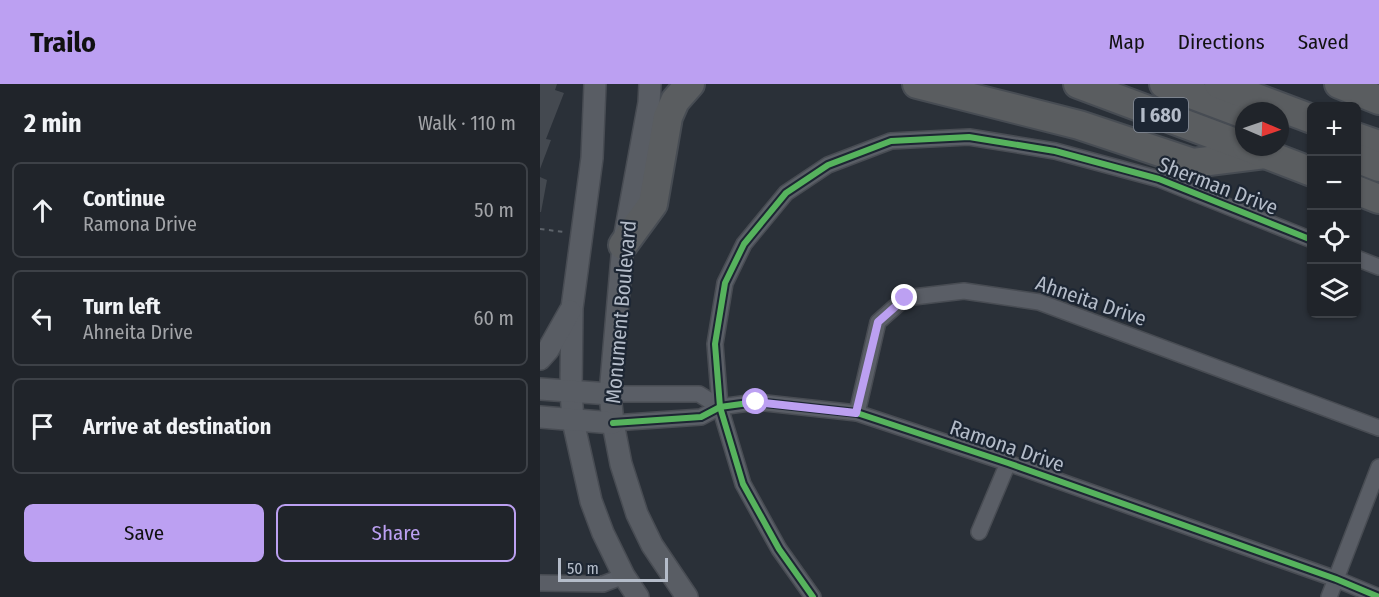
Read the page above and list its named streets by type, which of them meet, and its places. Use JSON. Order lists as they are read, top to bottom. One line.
{"streets":{"highway":["I 680"],"main road":["Monument Boulevard"],"street":["Sherman Drive","Ahneita Drive","Ramona Drive"]},"crossings":[["Sherman Drive","Ramona Drive"],["Ahneita Drive","Ramona Drive"],["Monument Boulevard","Ramona Drive"]],"scale_bar":"50 m","north":"right","page":{"header":"Trailo","nav":["Map","Directions","Saved"],"heading":["2 min","Walk · 110 m"],"map_buttons":["+","−"],"list":[["Continue","Ramona Drive","50 m"],["Turn left","Ahneita Drive","60 m"],"Arrive at destination"],"buttons":["Save","Share"],"scale":"50 m"}}
